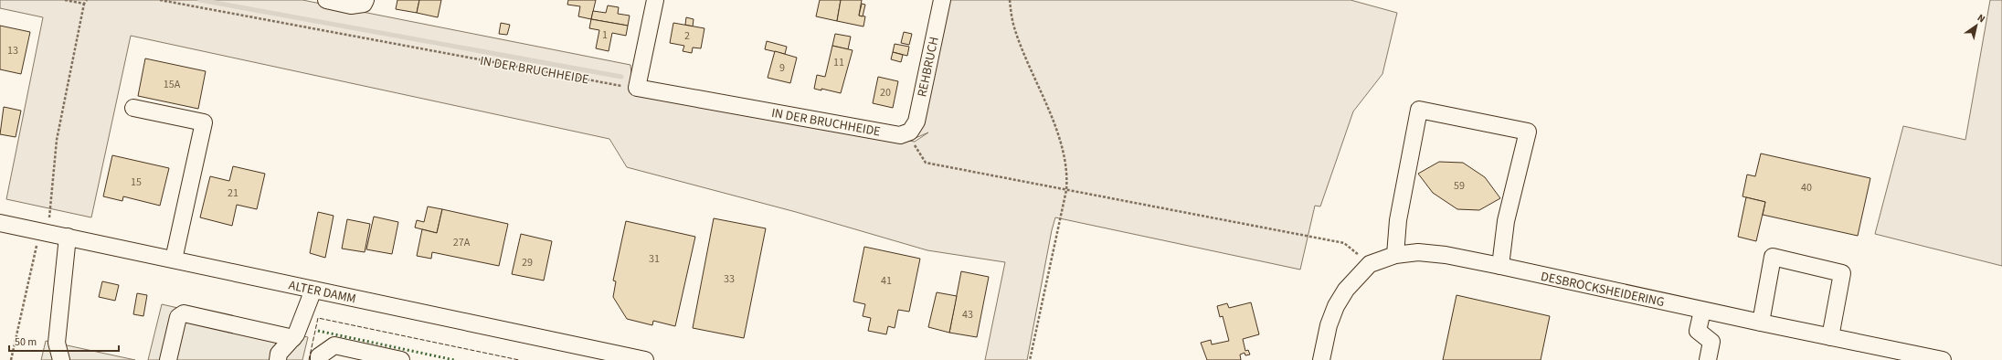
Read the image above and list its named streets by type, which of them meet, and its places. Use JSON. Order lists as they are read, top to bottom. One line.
{"streets":{"street":["REHBRUCH","IN DER BRUCHHEIDE","DESBROCKSHEIDERING","ALTER DAMM"]},"crossings":[["REHBRUCH","IN DER BRUCHHEIDE"]],"house_numbers":["1","2","13","11","9","15A","20","15","59","40","21","27A","31","29","33","41","43"],"scale_bar":"50 m","north":"top right"}
